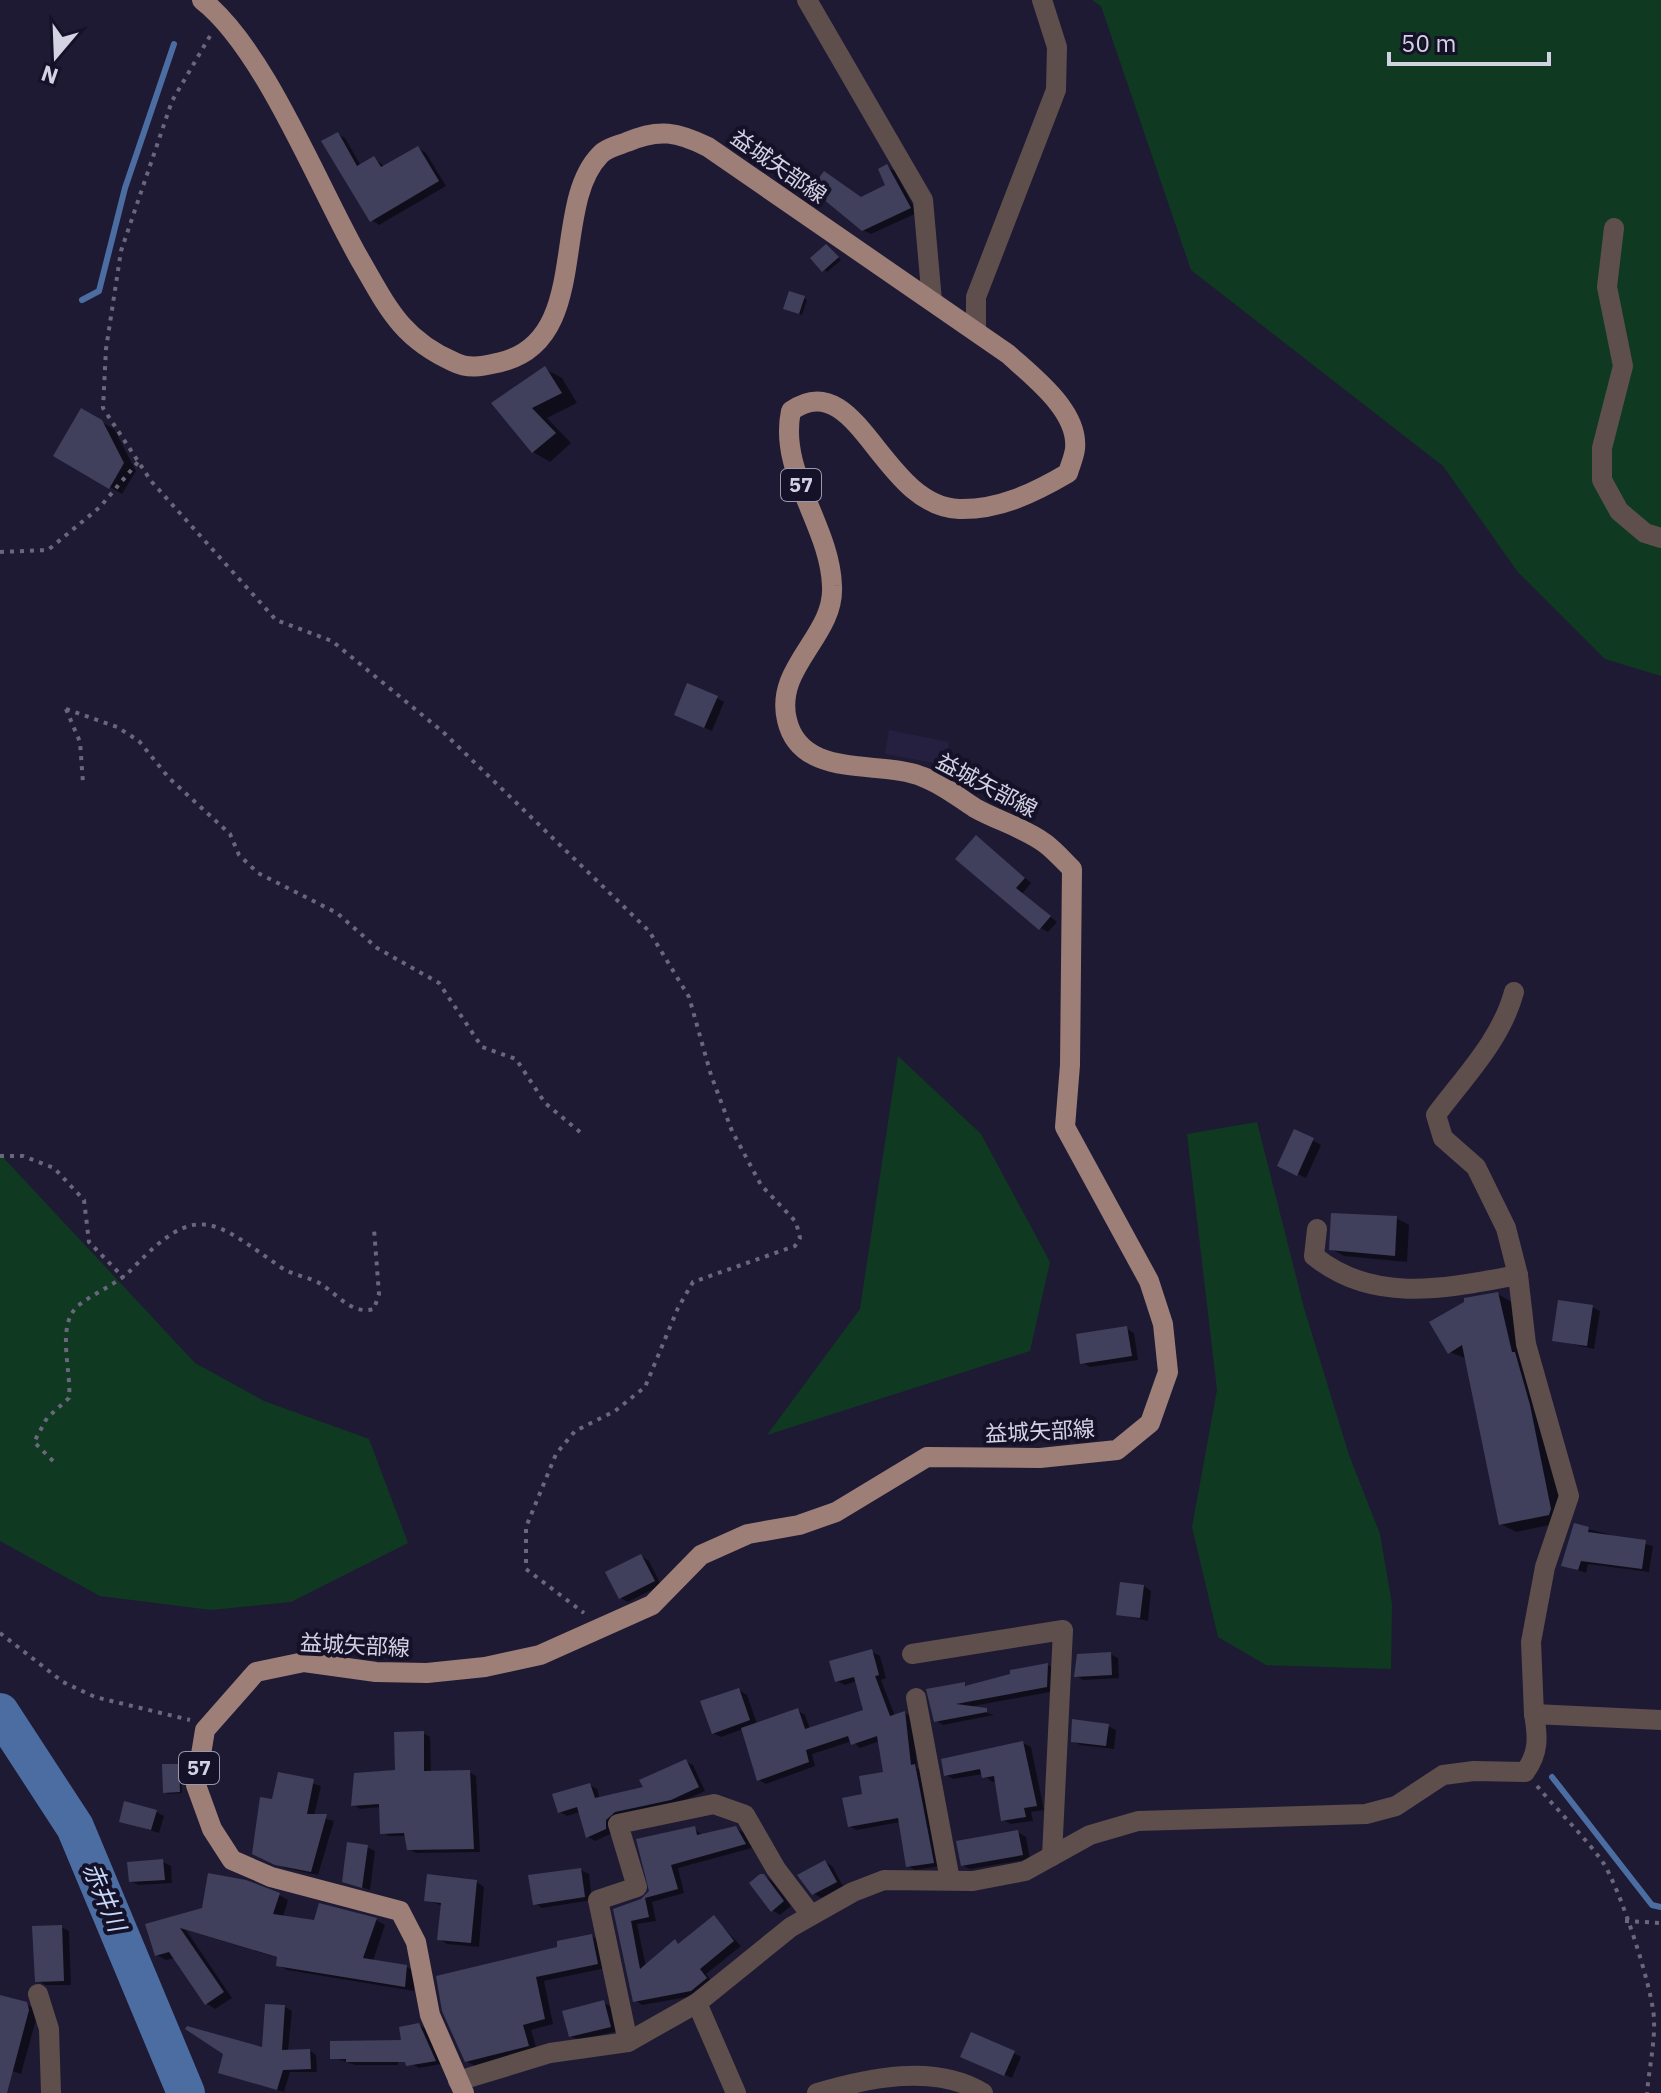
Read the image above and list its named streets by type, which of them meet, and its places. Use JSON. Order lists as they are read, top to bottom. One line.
{"streets":{"main road":["益城矢部線","57"]},"water":["赤井川"],"scale_bar":"50 m","north":"bottom"}
